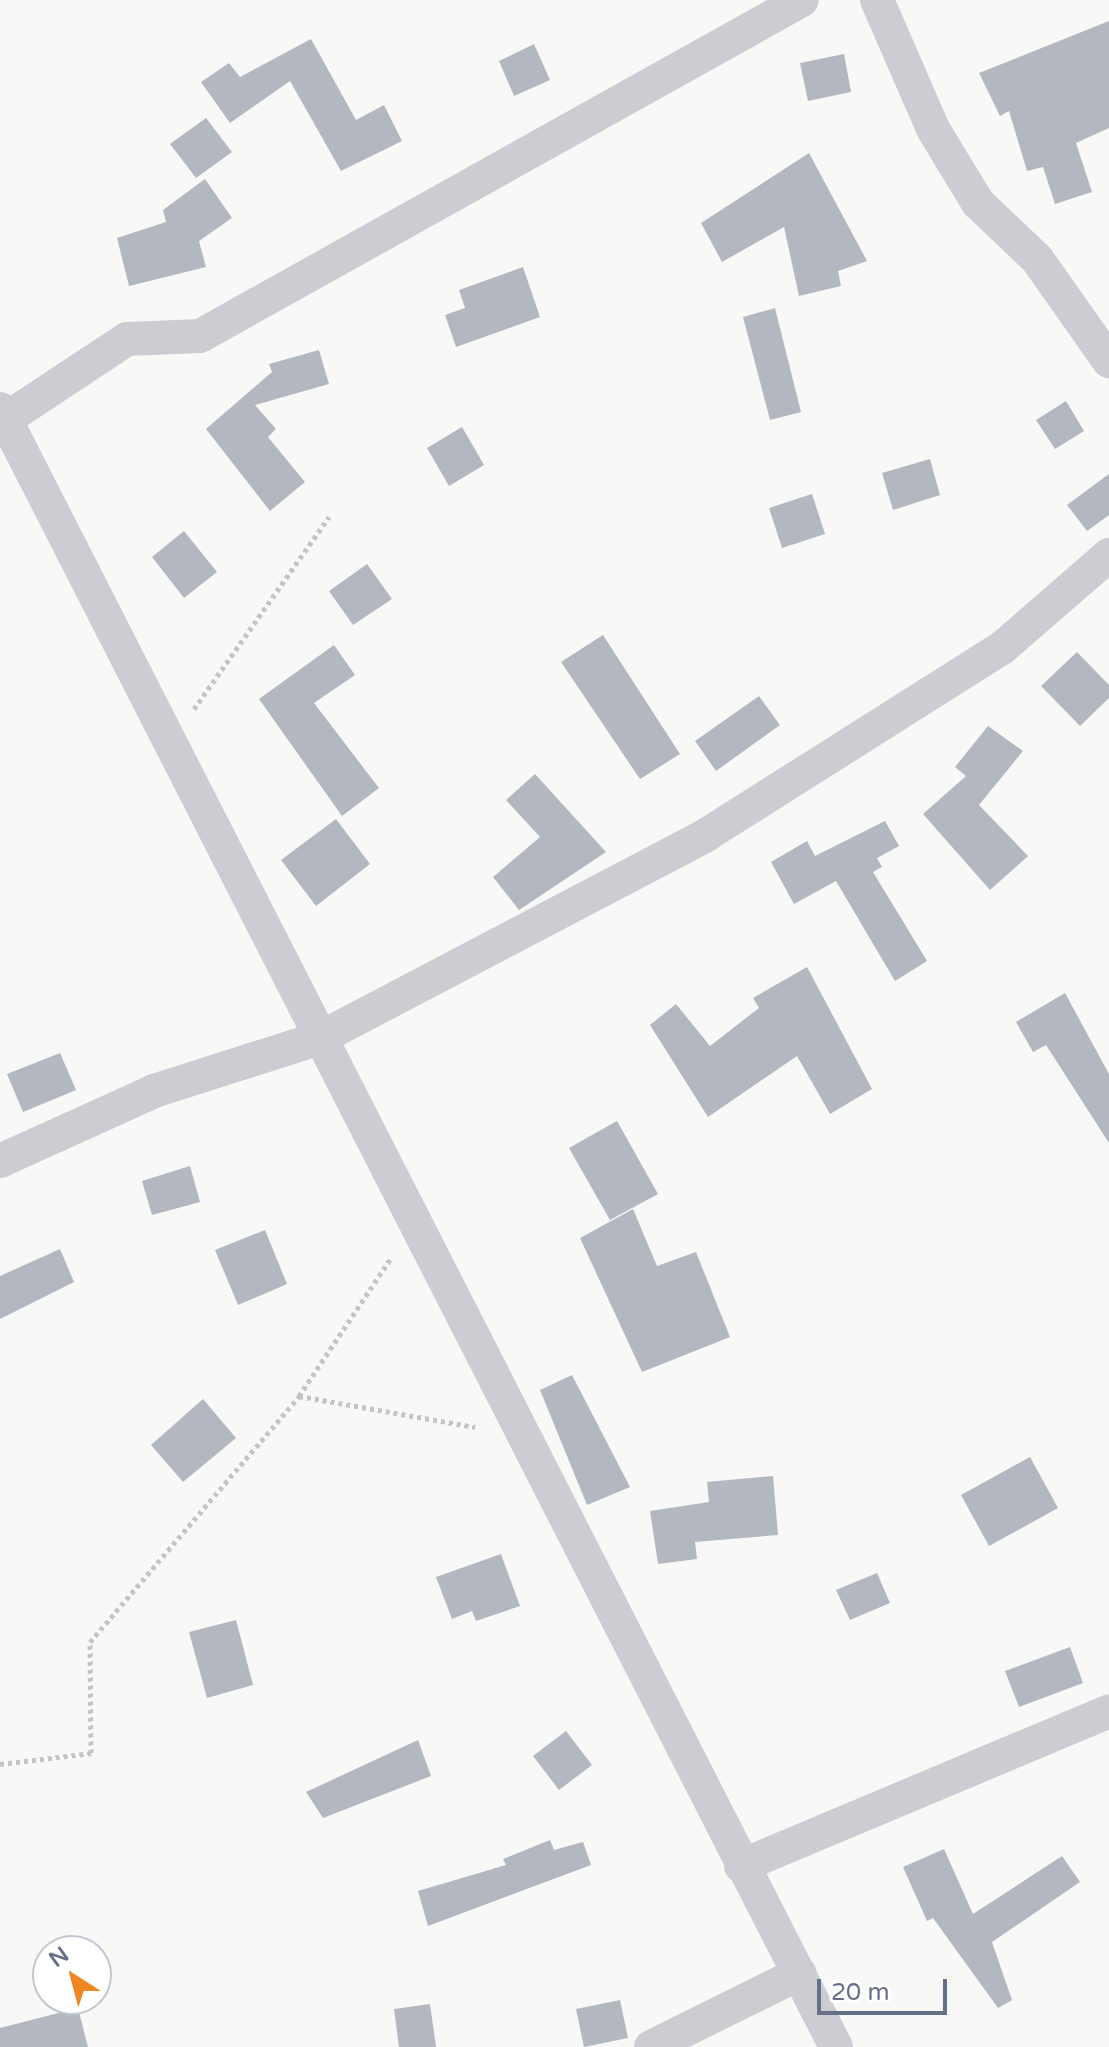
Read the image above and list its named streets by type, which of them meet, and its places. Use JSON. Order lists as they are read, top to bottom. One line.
{"scale_bar":"20 m","north":"top left"}
